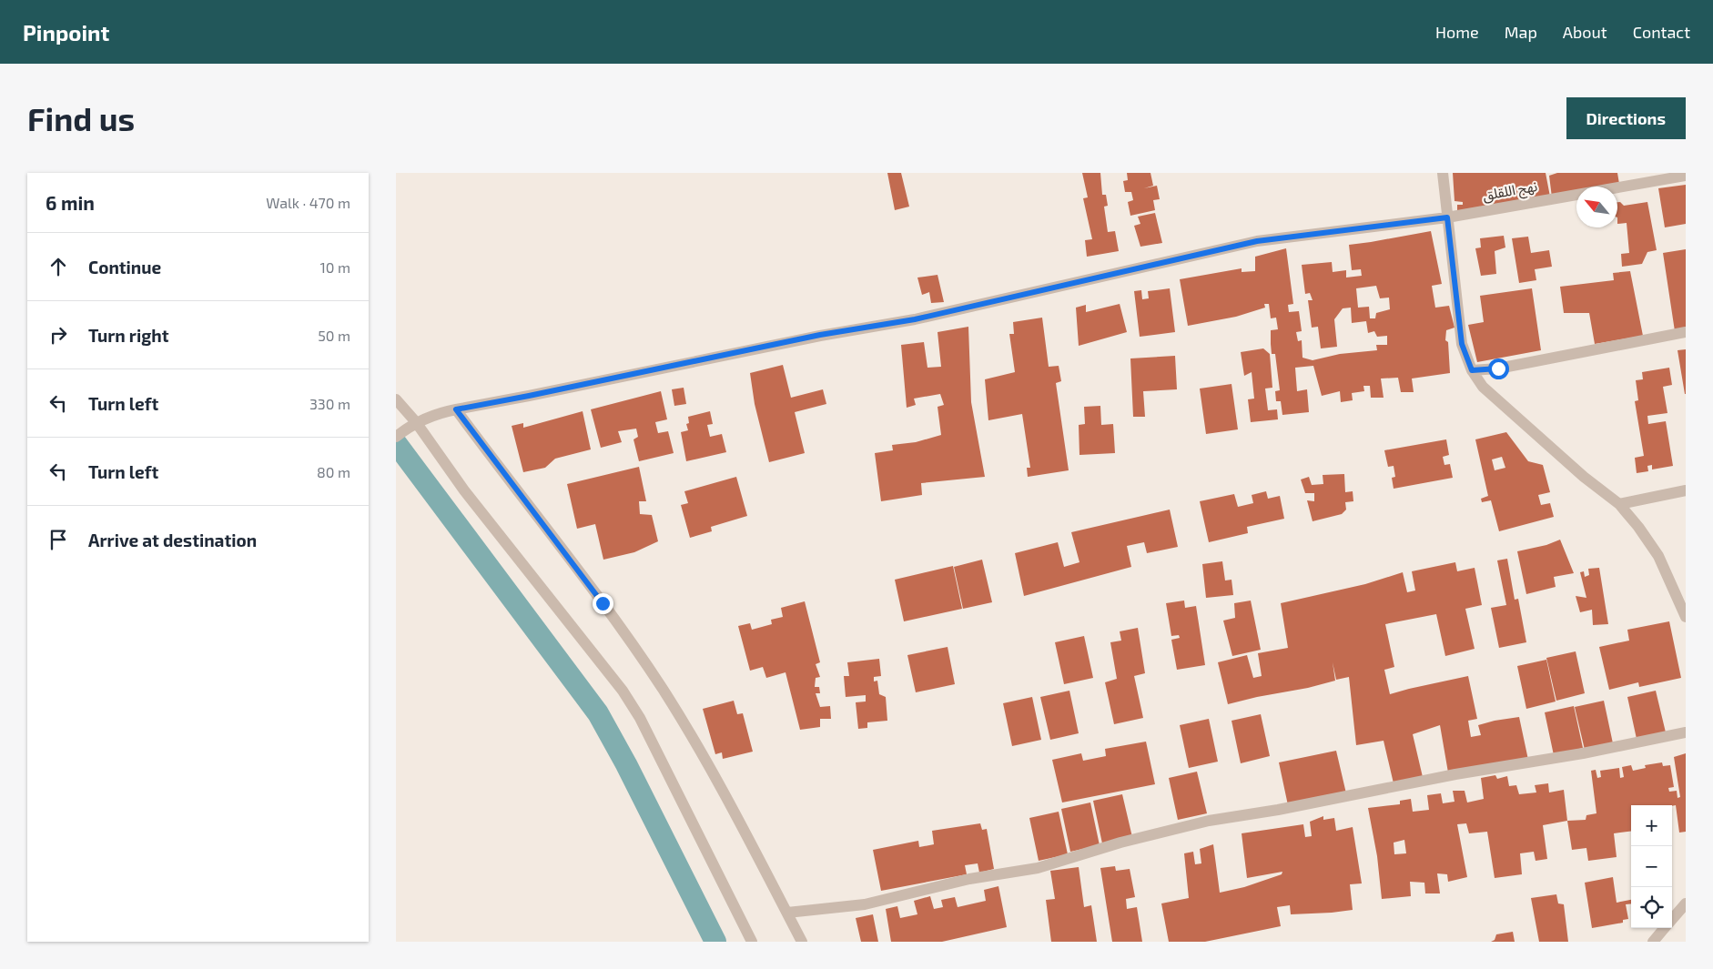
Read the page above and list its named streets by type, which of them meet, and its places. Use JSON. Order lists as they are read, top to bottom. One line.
{"streets":{"street":["نهج اللقلق"]},"north":"top left","page":{"header":"Pinpoint","nav":["Home","Map","About","Contact"],"buttons":"Directions","title":"Find us","heading":["6 min","Walk · 470 m"],"list":[["Continue","10 m"],["Turn right","50 m"],["Turn left","330 m"],["Turn left","80 m"],"Arrive at destination"],"map_buttons":["+","−"]}}
